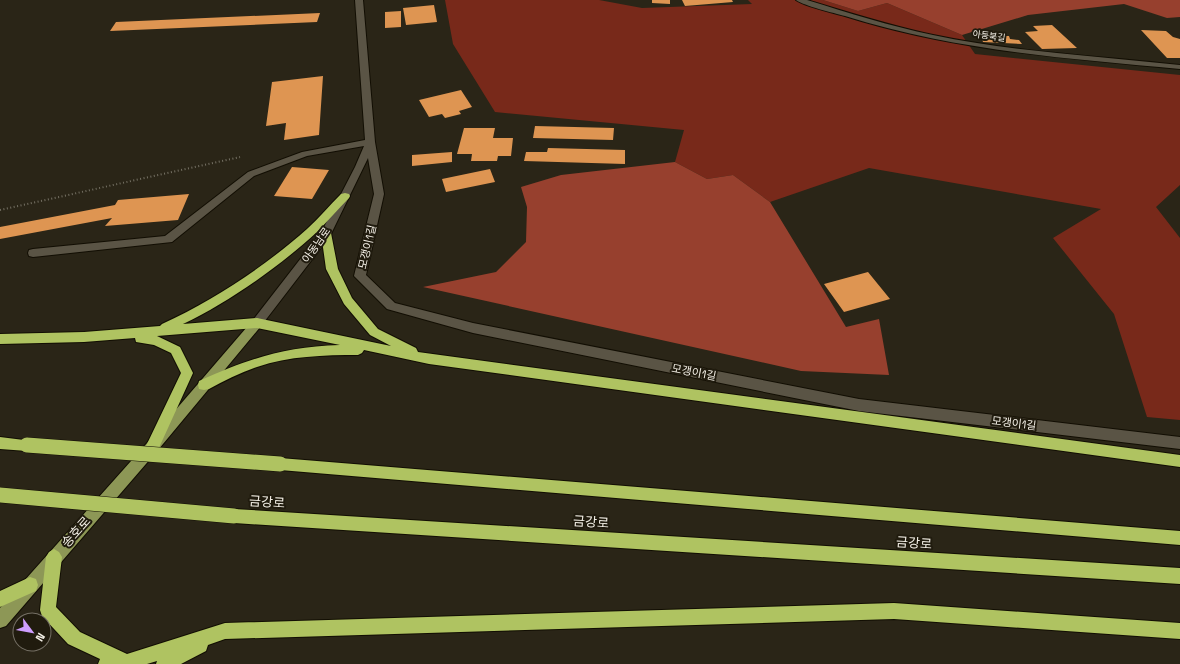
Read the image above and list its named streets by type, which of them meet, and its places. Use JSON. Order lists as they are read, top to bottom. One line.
{"streets":{"highway":["금강로"],"main road":["아동남로","송호로"],"street":["아동북길","모갱이1길"]},"crossings":[["아동남로","모갱이1길"],["아동남로","송호로"]],"north":"bottom right"}
